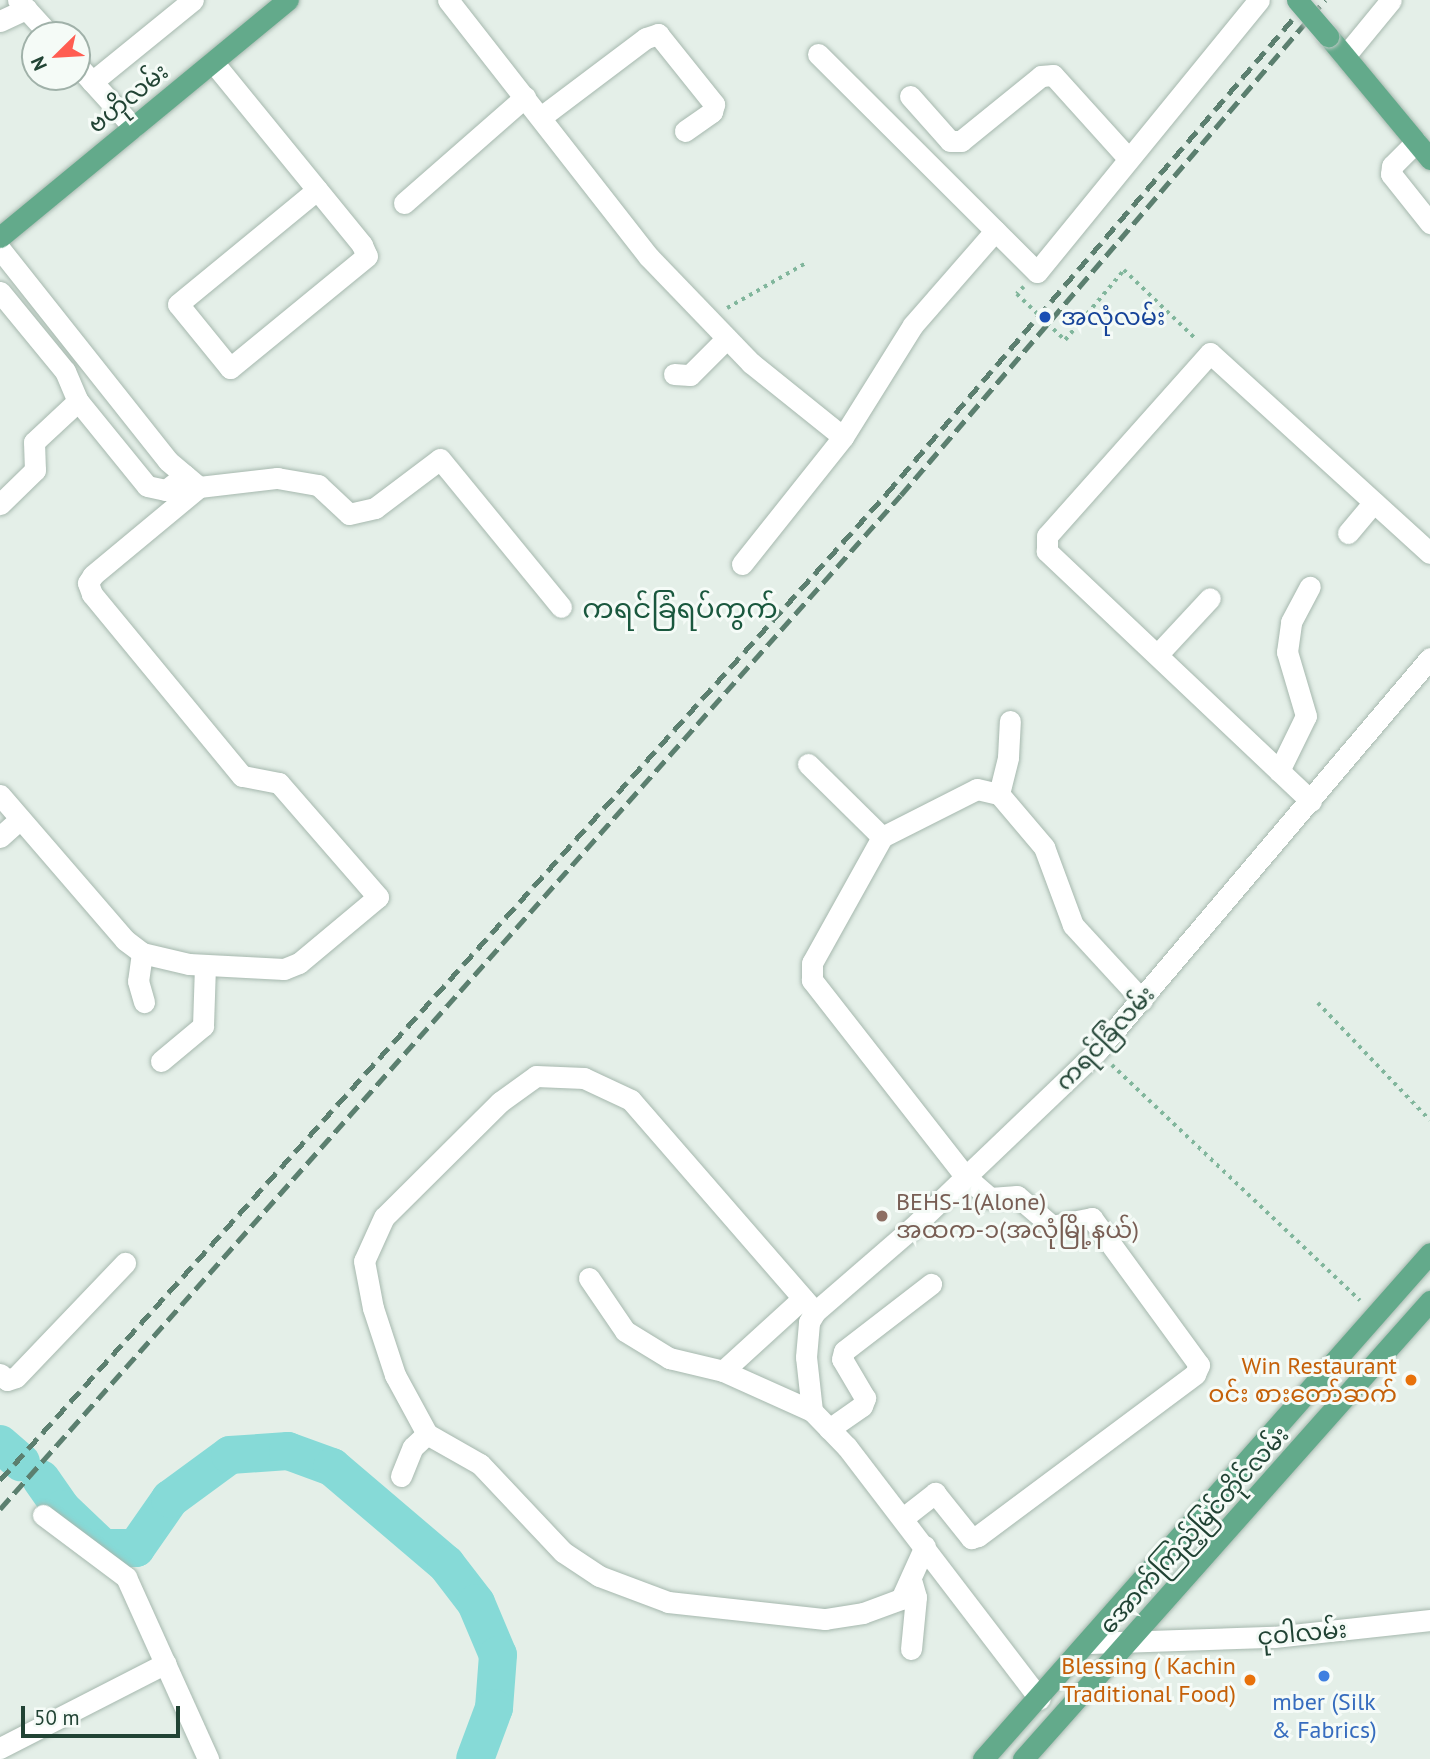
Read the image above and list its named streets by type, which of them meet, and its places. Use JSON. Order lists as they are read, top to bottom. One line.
{"streets":{"main road":["ဗဟိုလမ်း","အောက်ကြည့်မြင်တိုင်လမ်း"],"street":["ကရင်ခြံလမ်း","ငုဝါလမ်း"]},"crossings":[["အောက်ကြည့်မြင်တိုင်လမ်း","ငုဝါလမ်း"]],"districts":["ကရင်ခြံရပ်ကွက်"],"places":["အလုံလမ်း","BEHS-1(Alone) အထက-၁(အလုံမြို့နယ်)","Win Restaurant ဝင်း စားတော်ဆက်","mber (Silk & Fabrics)","Blessing ( Kachin Traditional Food)"],"scale_bar":"50 m","north":"bottom left"}
